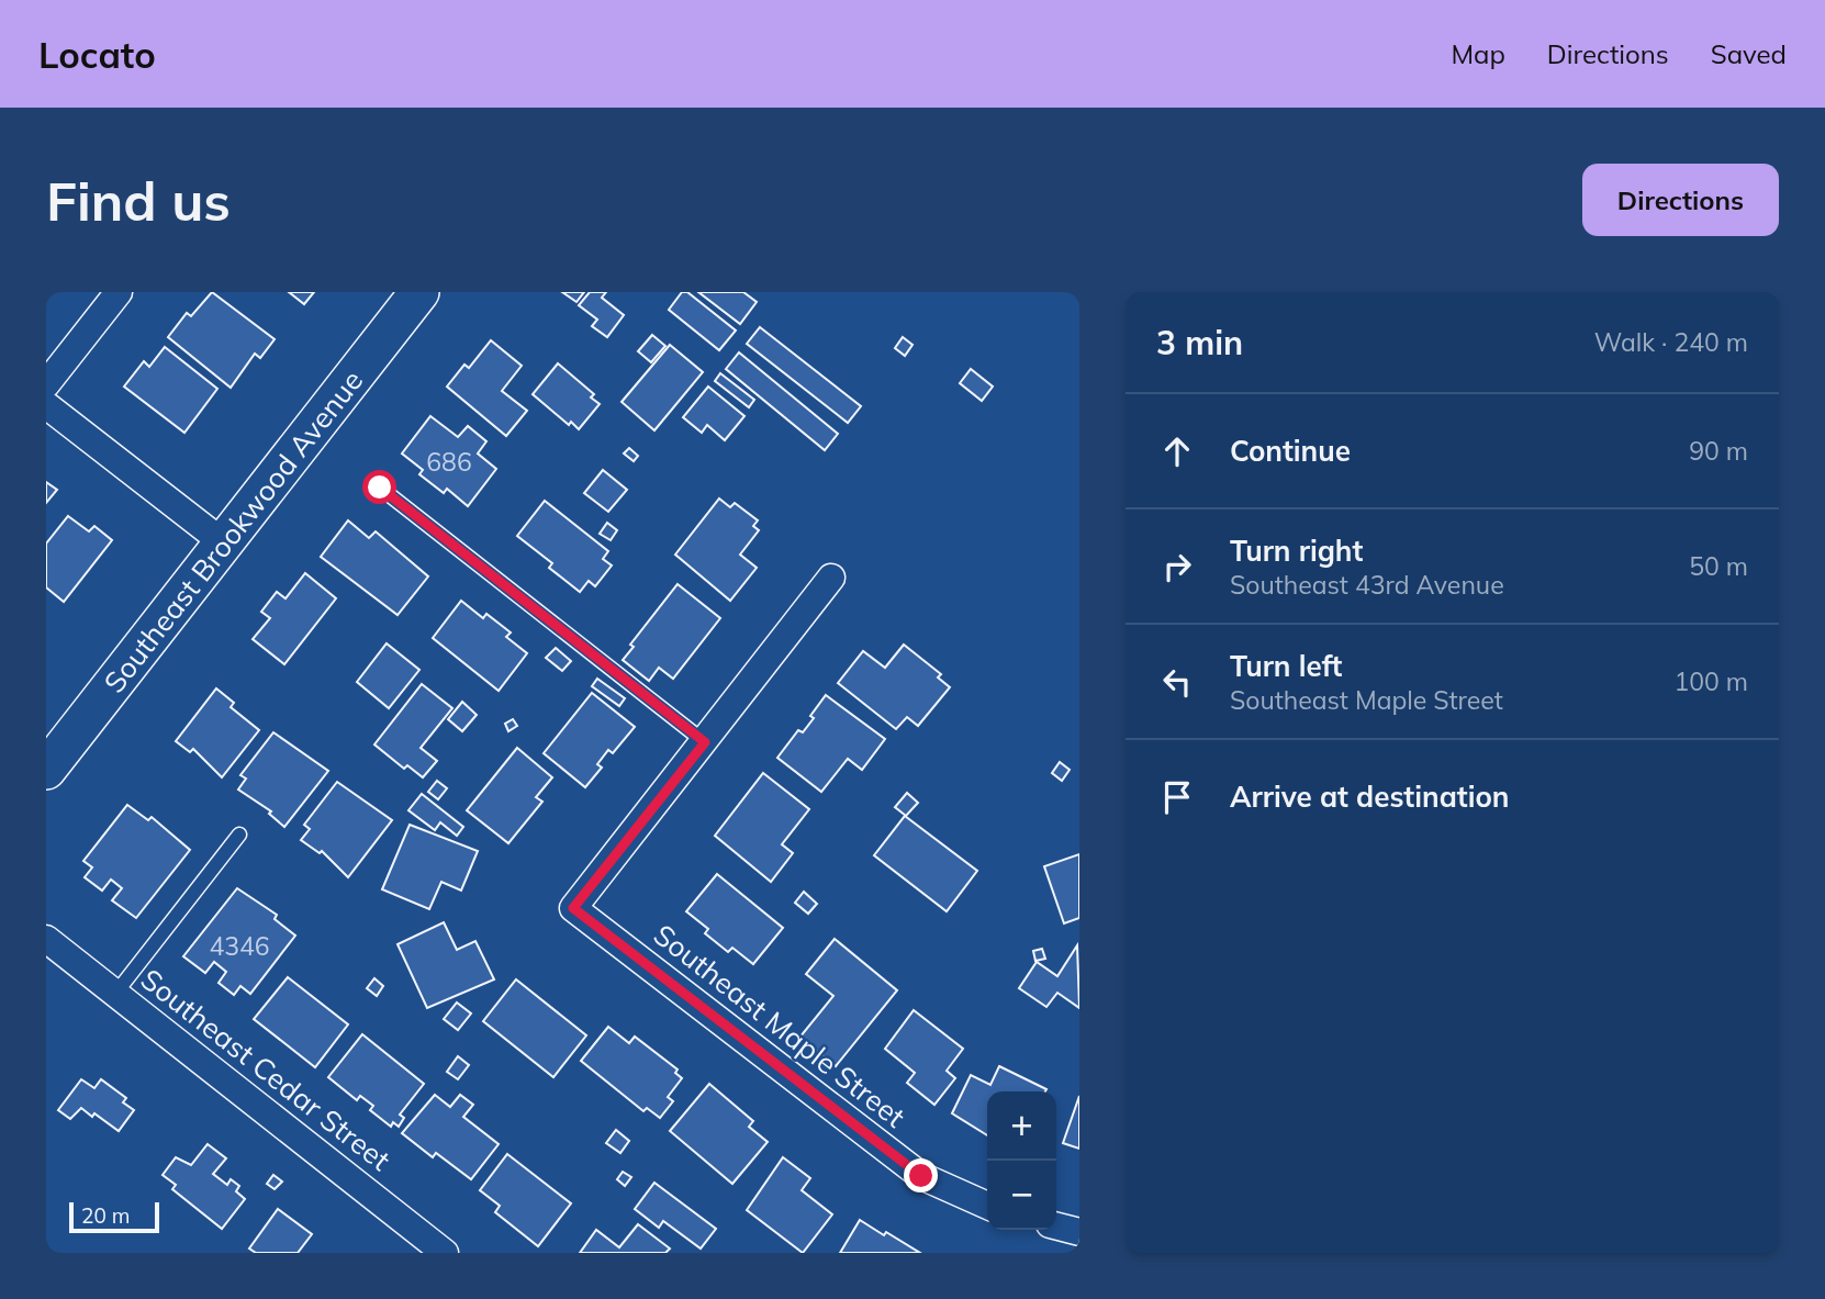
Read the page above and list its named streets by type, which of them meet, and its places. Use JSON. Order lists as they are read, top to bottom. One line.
{"streets":{"main road":["Southeast Brookwood Avenue"],"street":["Southeast Maple Street","Southeast Cedar Street"]},"house_numbers":["686","4346"],"scale_bar":"20 m","page":{"header":"Locato","nav":["Map","Directions","Saved"],"buttons":"Directions","title":"Find us","heading":["3 min","Walk · 240 m"],"list":[["Continue","90 m"],["Turn right","Southeast 43rd Avenue","50 m"],["Turn left","Southeast Maple Street","100 m"],"Arrive at destination"],"map_buttons":["+","−"],"scale":"20 m"}}
